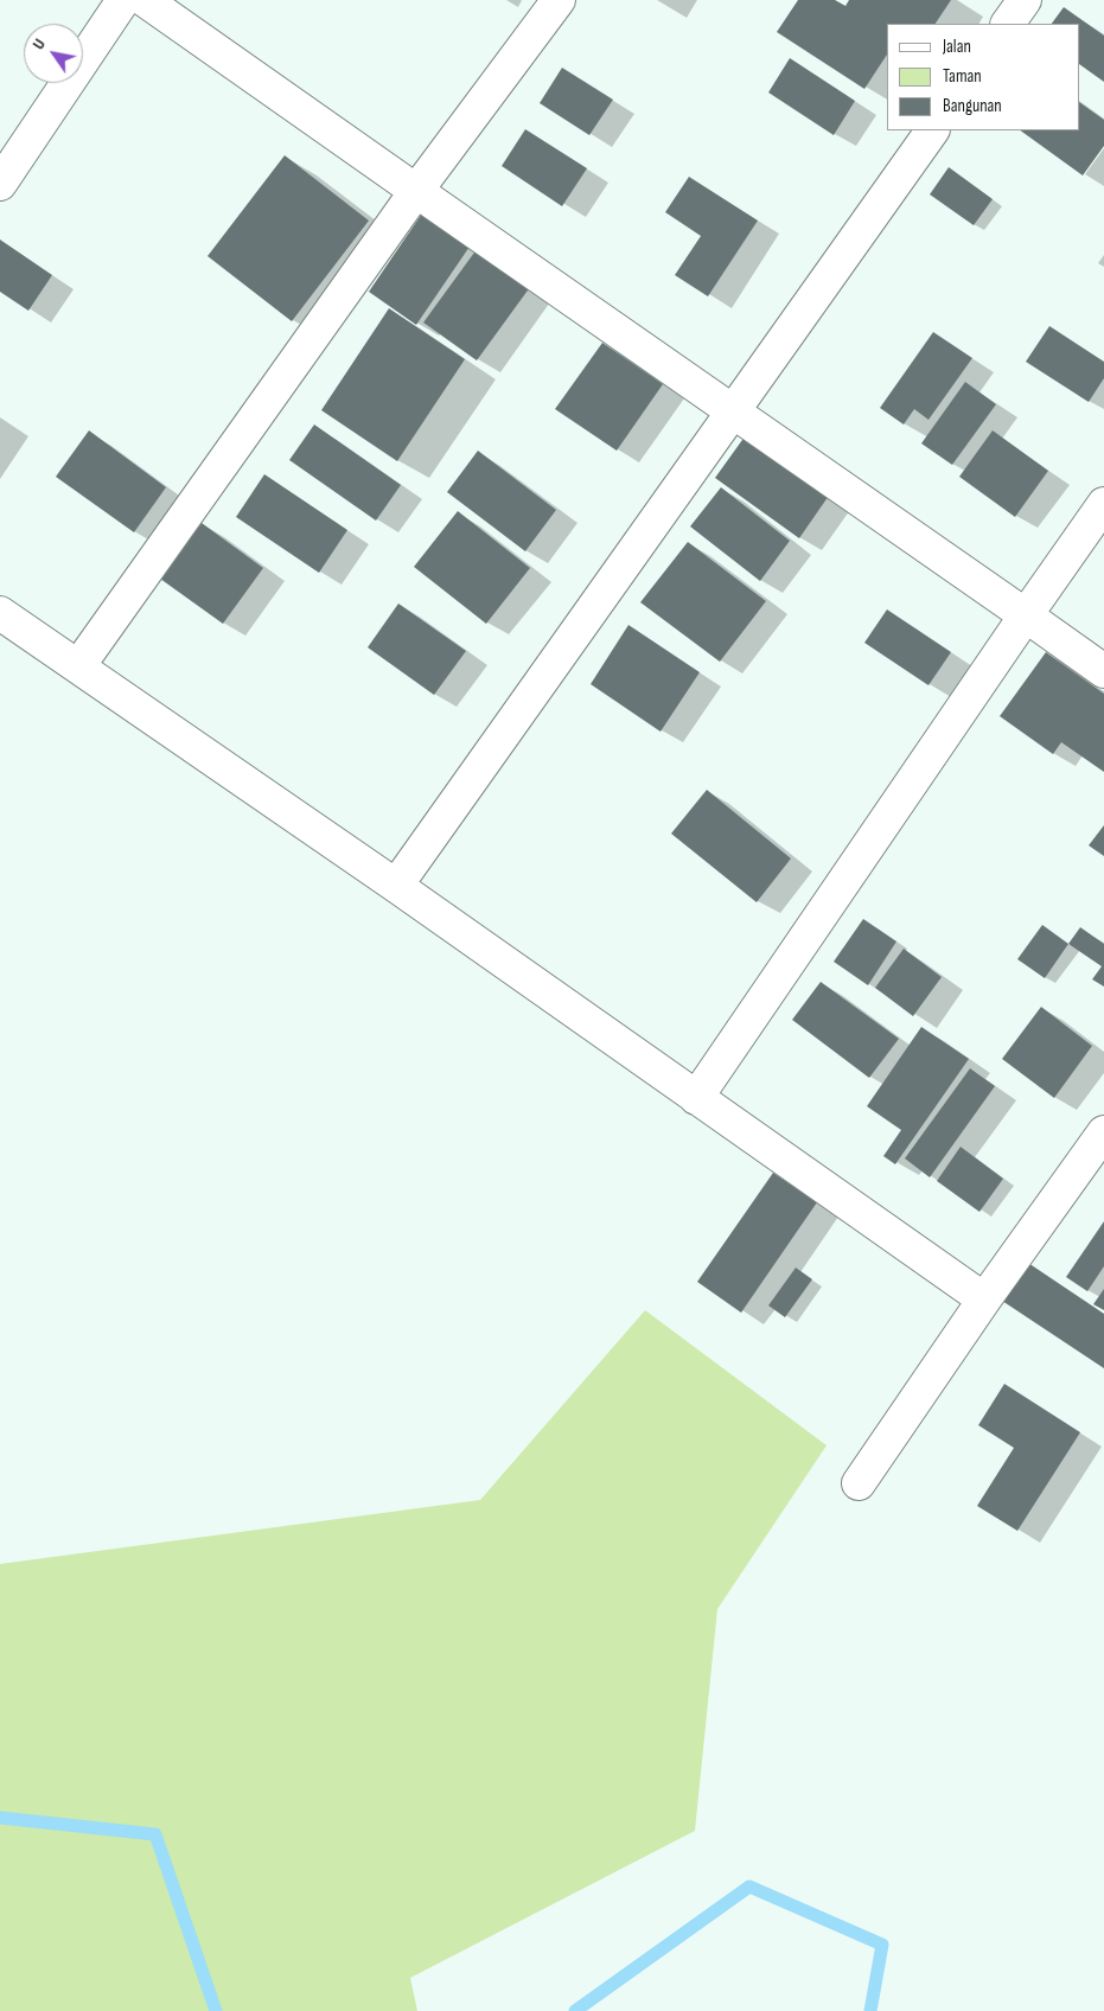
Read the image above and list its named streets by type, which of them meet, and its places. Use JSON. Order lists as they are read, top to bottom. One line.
{"legend":["Jalan","Taman","Bangunan"],"north":"top left"}
